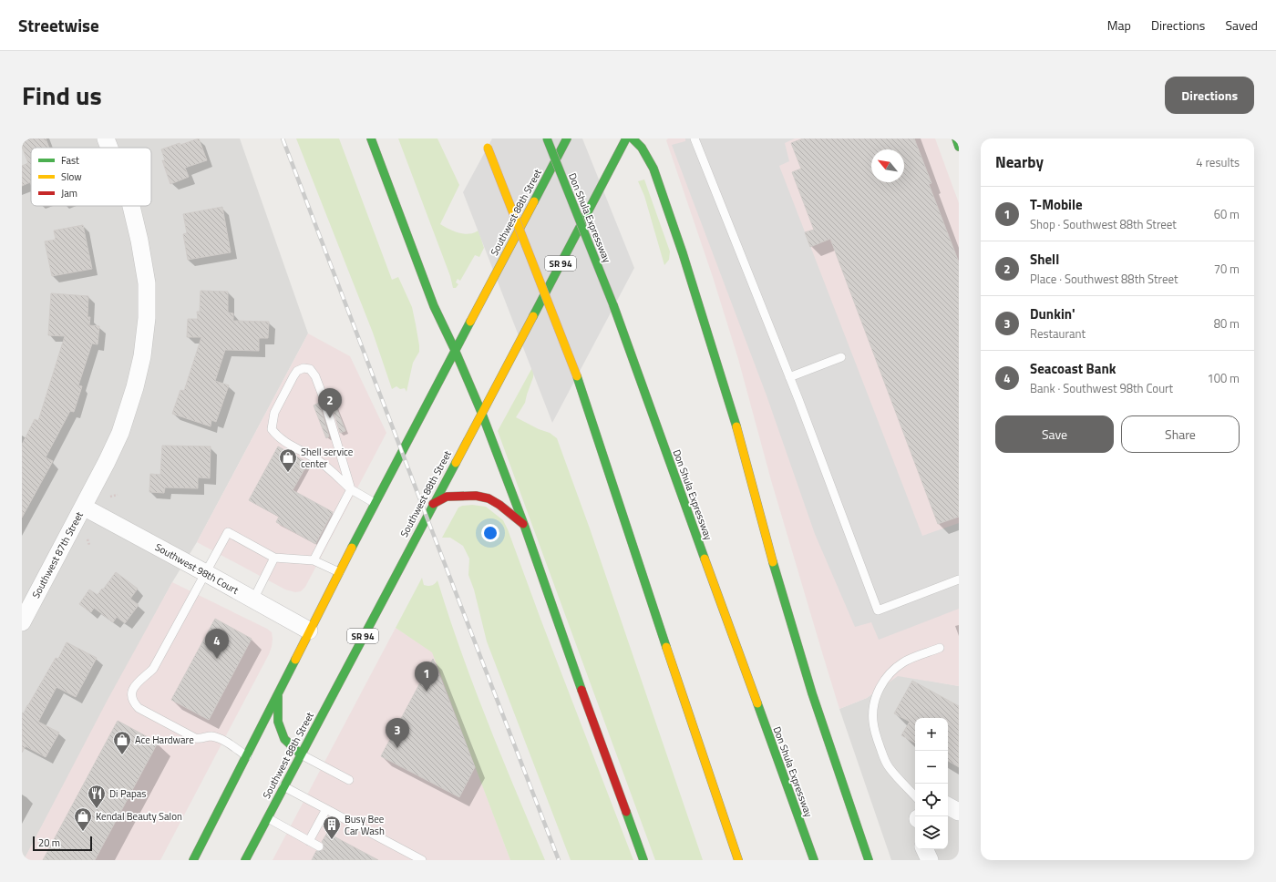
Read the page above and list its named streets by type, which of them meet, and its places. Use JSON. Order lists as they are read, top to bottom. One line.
{"streets":{"main road":["Southwest 88th Street","Don Shula Expressway","SR 94"],"street":["Southwest 87th Street","Southwest 98th Court"]},"crossings":[["Southwest 88th Street","Southwest 98th Court"],["Southwest 87th Street","Southwest 98th Court"]],"places":{"shop":["Shell service center","Ace Hardware","Kendal Beauty Salon"],"restaurant":["Di Papas"],"building":["Busy Bee Car Wash"]},"legend":["Fast","Slow","Jam"],"scale_bar":"20 m","north":"top left","page":{"header":"Streetwise","nav":["Map","Directions","Saved"],"title":"Find us","buttons":["Directions",["Save","Share"]],"heading":["Nearby","4 results"],"list":[{"mark":"1","name":"T-Mobile","note":"Shop · Southwest 88th Street","value":"60 m"},{"mark":"2","name":"Shell","note":"Place · Southwest 88th Street","value":"70 m"},{"mark":"3","name":"Dunkin'","note":"Restaurant","value":"80 m"},{"mark":"4","name":"Seacoast Bank","note":"Bank · Southwest 98th Court","value":"100 m"}],"pins":["2","4","1","3"],"map_buttons":["+","−"],"scale":"20 m"}}
